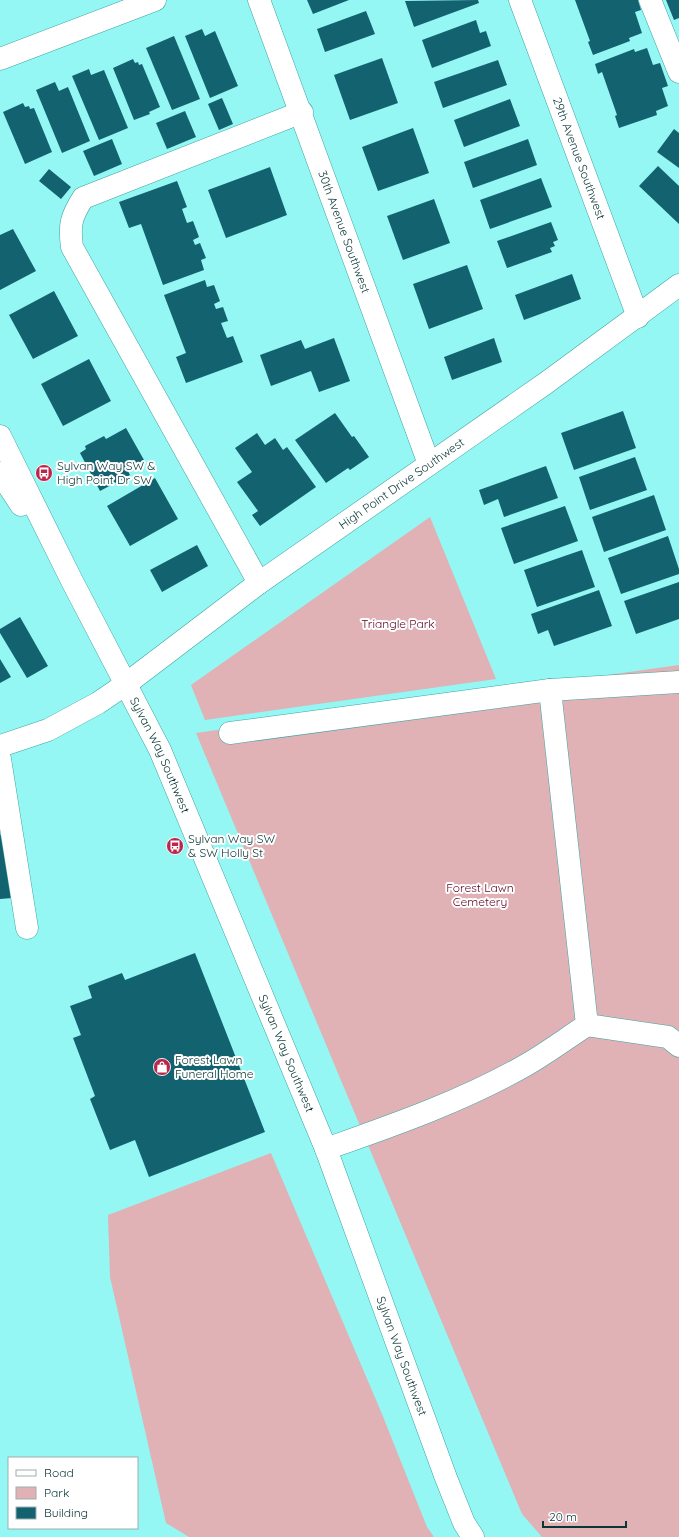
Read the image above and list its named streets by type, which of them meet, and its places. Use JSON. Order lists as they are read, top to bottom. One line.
{"streets":{"street":["29th Avenue Southwest","30th Avenue Southwest","High Point Drive Southwest","Sylvan Way Southwest"]},"crossings":[["29th Avenue Southwest","High Point Drive Southwest"],["30th Avenue Southwest","High Point Drive Southwest"],["High Point Drive Southwest","Sylvan Way Southwest"]],"parks":["Triangle Park","Forest Lawn Cemetery"],"places":{"bus stop":["Sylvan Way SW & High Point Dr SW","Sylvan Way SW & SW Holly St"],"shop":["Forest Lawn Funeral Home"]},"legend":["Road","Park","Building"],"scale_bar":"20 m"}
